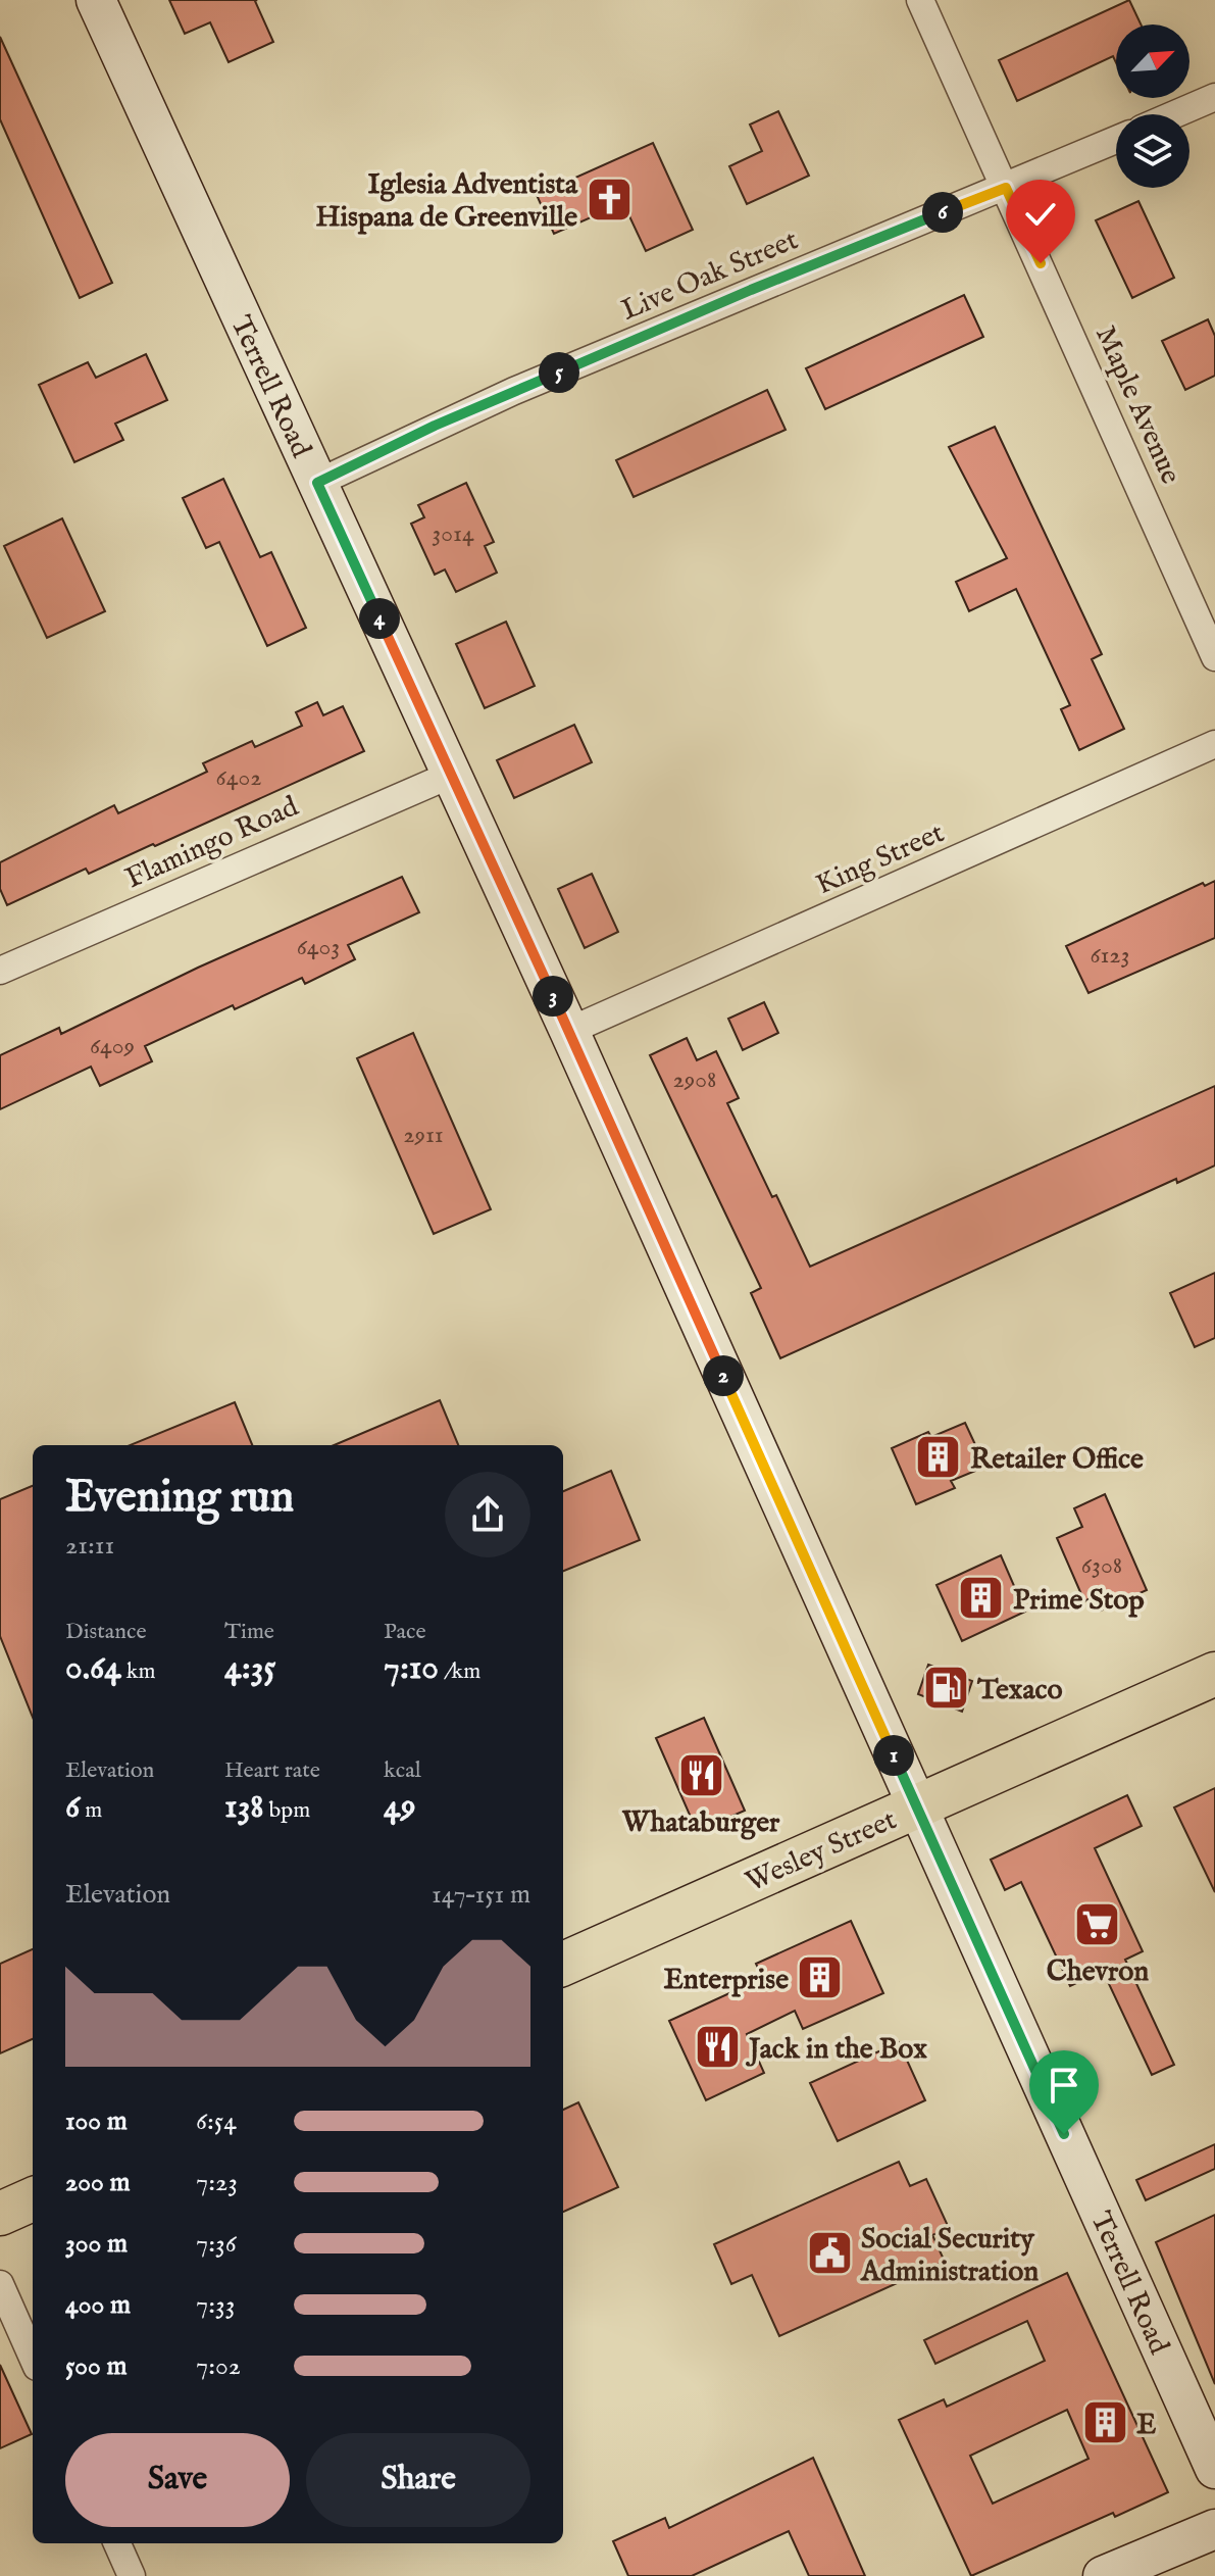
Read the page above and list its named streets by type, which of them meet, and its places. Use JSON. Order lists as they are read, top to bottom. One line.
{"streets":{"main road":["Wesley Street"],"street":["Live Oak Street","Terrell Road","Maple Avenue","Flamingo Road","King Street"]},"crossings":[["Live Oak Street","Terrell Road"],["Live Oak Street","Maple Avenue"],["Terrell Road","Flamingo Road"],["Terrell Road","King Street"],["Terrell Road","Wesley Street"]],"places":{"church":["Iglesia Adventista Hispana de Greenville"],"building":["Retailer Office","Prime Stop","Enterprise","E"],"fuel station":["Texaco"],"restaurant":["Whataburger","Jack in the Box"],"supermarket":["Chevron"],"public building":["Social Security Administration"]},"house_numbers":["3014","6402","6403","6123","6409","2908","2911","6308"],"north":"top right","page":{"pins":["6","5","4","3","2","1"],"heading":["Evening run","21:11"],"stats":[["Distance","0.64 km"],["Time","4:35"],["Pace","7:10 /km"],["Elevation","6 m"],["Heart rate","138 bpm"],["kcal","49"]],"chart":["Elevation","147–151 m"],"list":[{"name":"100 m","note":"6:54"},{"name":"200 m","note":"7:23"},{"name":"300 m","note":"7:36"},{"name":"400 m","note":"7:33"},{"name":"500 m","note":"7:02"}],"buttons":["Save","Share"]}}
